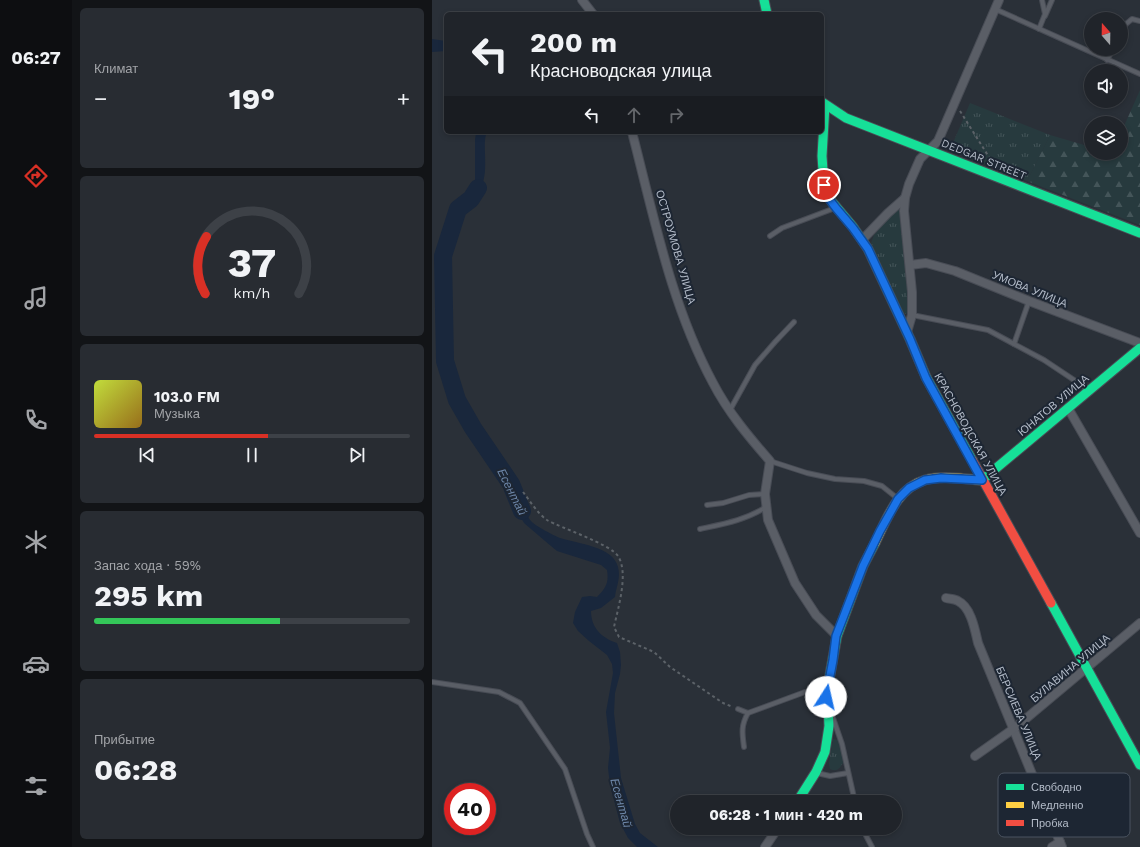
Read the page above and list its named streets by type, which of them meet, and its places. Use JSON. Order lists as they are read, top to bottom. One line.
{"streets":{"street":["DEDGAR STREET","ОСТРОУМОВА УЛИЦА","УМОВА УЛИЦА","ЮНАТОВ УЛИЦА","КРАСНОВОДСКАЯ УЛИЦА","БУЛАВИНА УЛИЦА","БЕРСИЕВА УЛИЦА"]},"crossings":[["ЮНАТОВ УЛИЦА","КРАСНОВОДСКАЯ УЛИЦА"],["КРАСНОВОДСКАЯ УЛИЦА","БУЛАВИНА УЛИЦА"],["БУЛАВИНА УЛИЦА","БЕРСИЕВА УЛИЦА"]],"water":["Есентай"],"legend":["Свободно","Медленно","Пробка"],"north":"top","page":{"tabs":"06:27","tile":["Климат",["Запас хода · 59%","295 km"],["Прибытие","06:28"]],"turn":["200 m","Красноводская улица"],"heat":["−","19°","+"],"song":["103.0 FM","Музыка"],"limit":"40","trip":"06:28 · 1 мин · 420 m","gauge":["37","km/h"]}}
